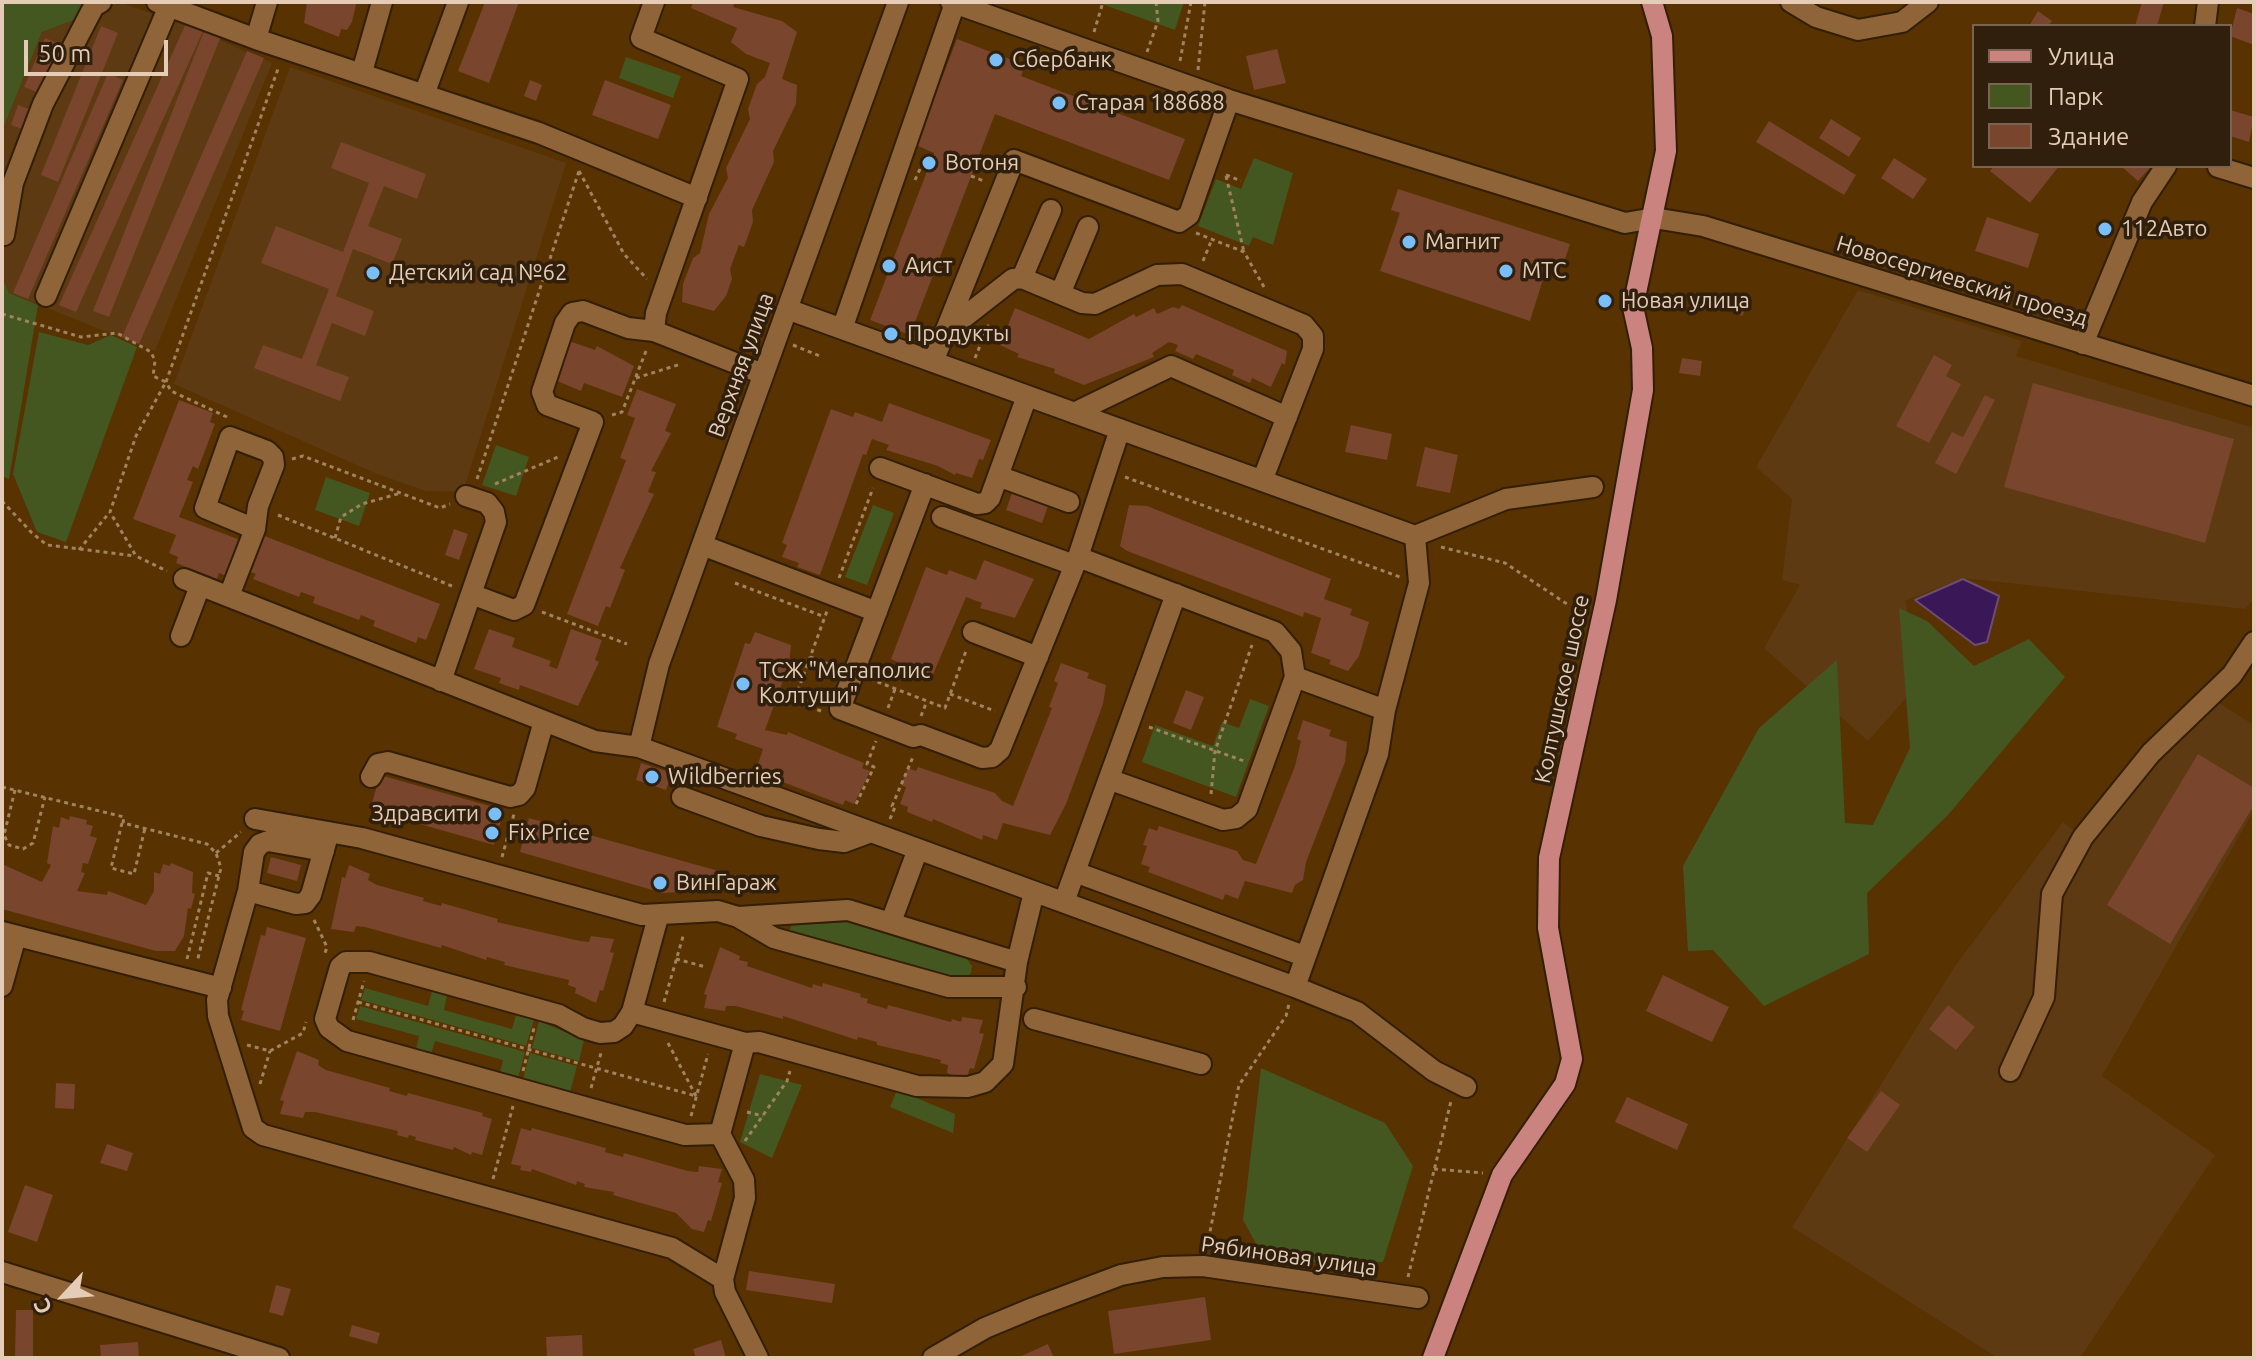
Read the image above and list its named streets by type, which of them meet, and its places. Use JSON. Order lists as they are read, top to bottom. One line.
{"streets":{"main road":["Колтушское шоссе"],"street":["Новосергиевский проезд","Верхняя улица","Рябиновая улица"]},"crossings":[["Новосергиевский проезд","Колтушское шоссе"]],"places":["Сбербанк","Старая 188688","Вотоня","112Авто","Магнит","Аист","МТС","Детский сад №62","Новая улица","Продукты","ТСЖ \"Мегаполис Колтуши\"","Wildberries","Здравсити","Fix Price","ВинГараж"],"legend":["Улица","Парк","Здание"],"scale_bar":"50 m","north":"bottom left"}
